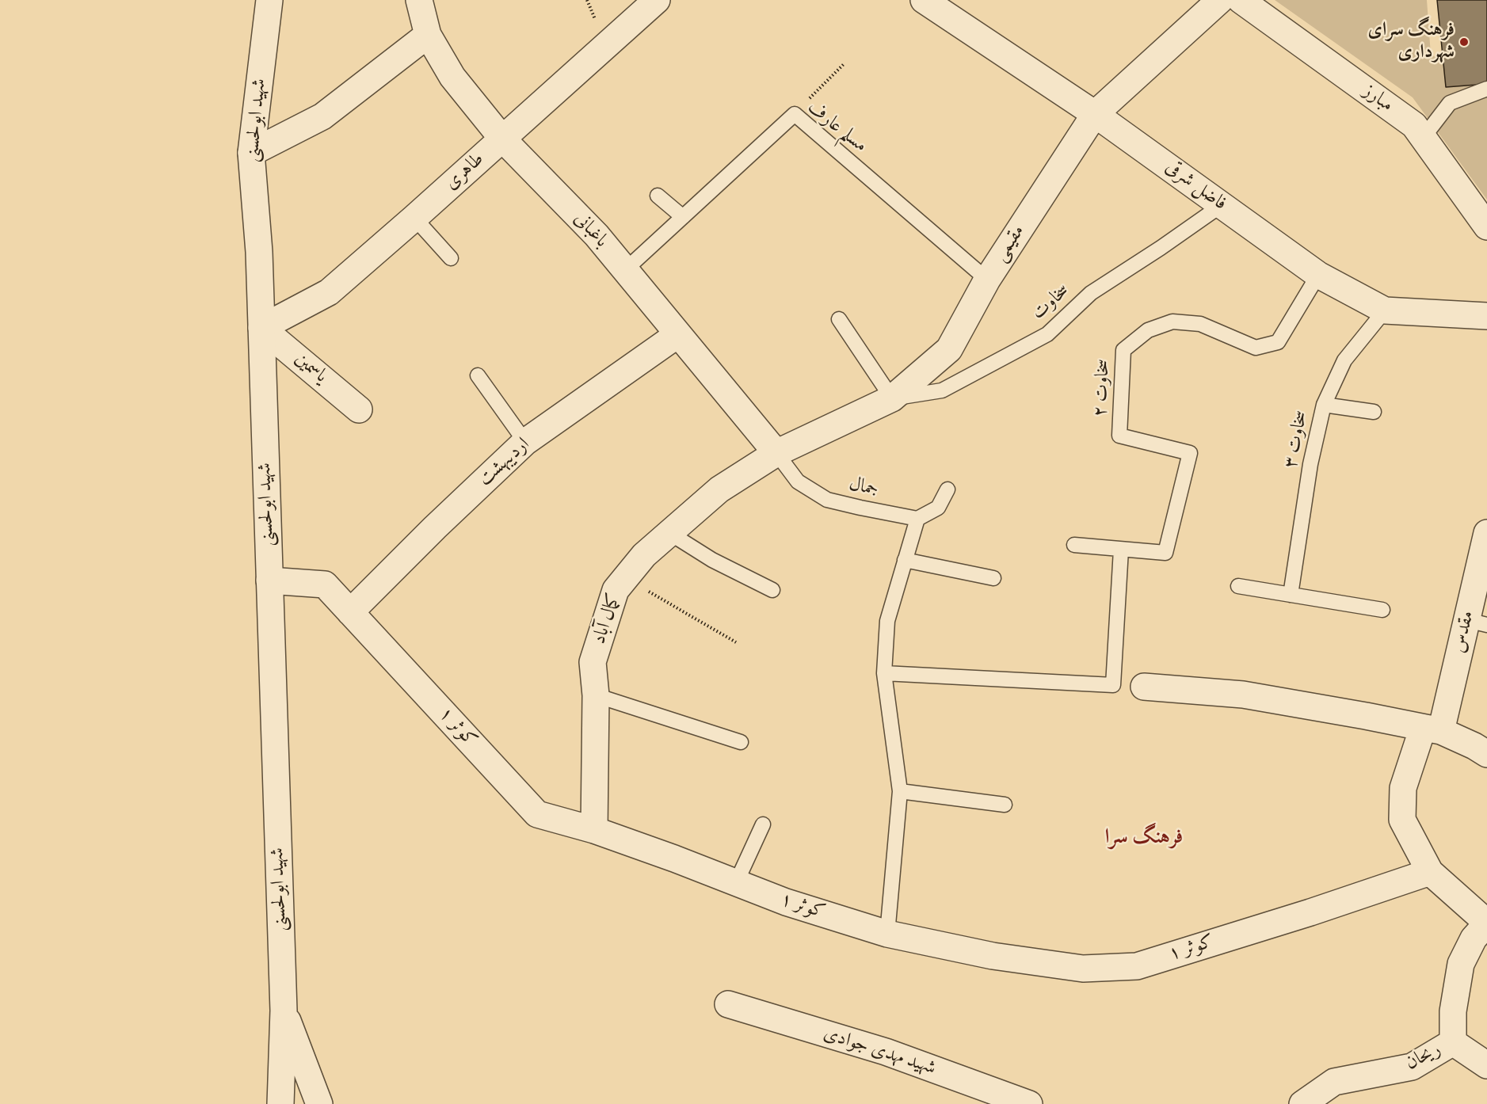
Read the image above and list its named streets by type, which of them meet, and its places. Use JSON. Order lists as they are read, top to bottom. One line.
{"streets":{"street":["مبارز","شهید ابولحسنی","طاهری","فاضل شرقی","باغبانی","مقیمی","یاسمین","اردیبهشت","کمال آباد","مقدس","کوثر ۱","شهید مهدی جوادی","ریحان"],"lane":["مسلم عارف","سخاوت","سخاوت ۲","سخاوت ۳","جمال"]},"crossings":[["شهید ابولحسنی","طاهری"],["شهید ابولحسنی","یاسمین"],["شهید ابولحسنی","کوثر ۱"],["مسلم عارف","باغبانی"],["مسلم عارف","مقیمی"],["طاهری","باغبانی"],["طاهری","یاسمین"],["فاضل شرقی","مقیمی"],["فاضل شرقی","سخاوت"],["فاضل شرقی","سخاوت ۲"],["فاضل شرقی","سخاوت ۳"],["باغبانی","مقیمی"],["باغبانی","اردیبهشت"],["باغبانی","جمال"],["باغبانی","کمال آباد"],["مقیمی","سخاوت"],["مقیمی","جمال"],["مقیمی","کمال آباد"],["اردیبهشت","کوثر ۱"],["جمال","کمال آباد"],["کمال آباد","کوثر ۱"],["مقدس","کوثر ۱"]],"districts":["فرهنگ سرا"],"places":["فرهنگ سرای شهرداری"]}
